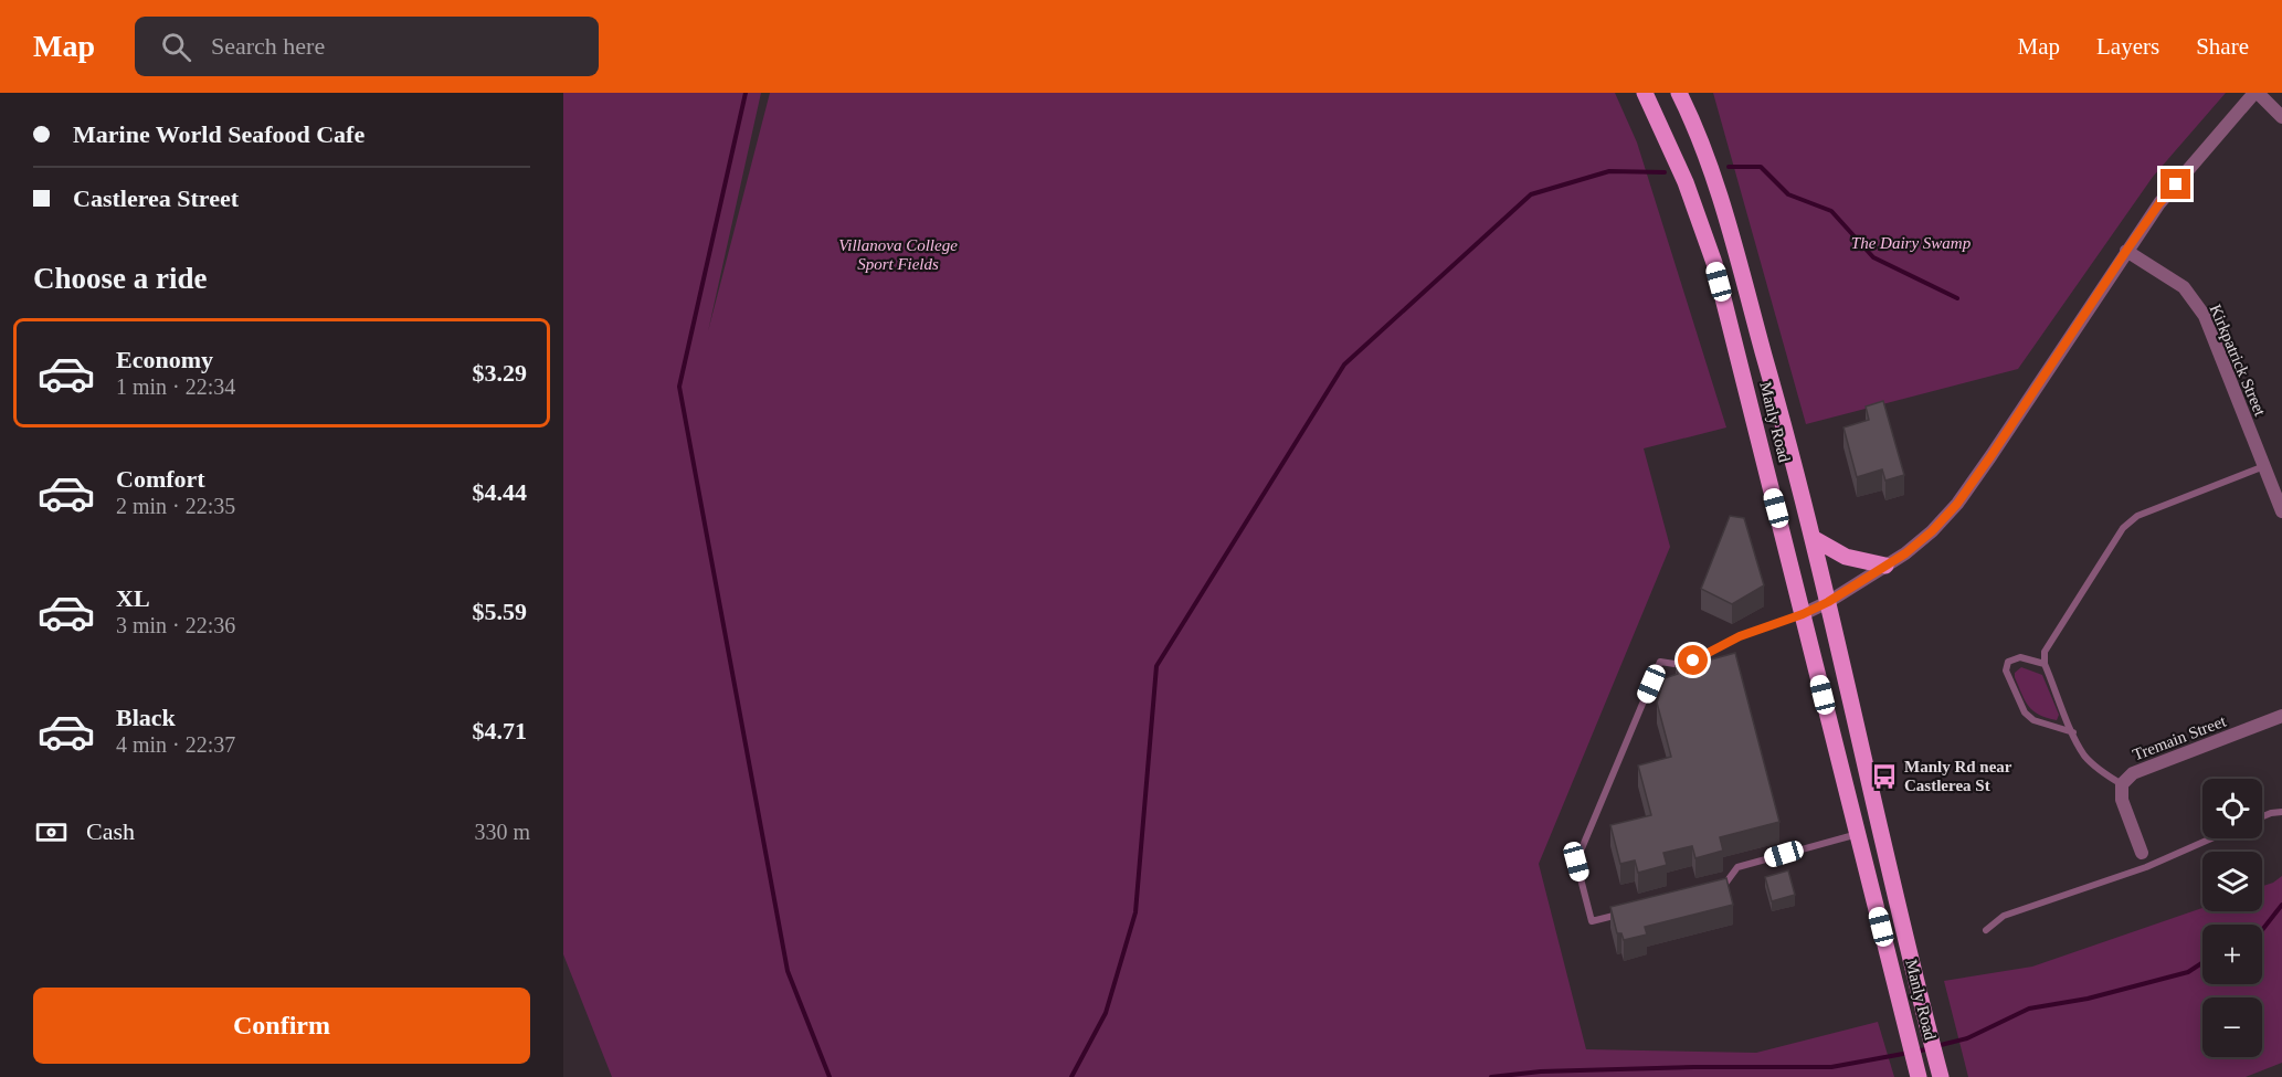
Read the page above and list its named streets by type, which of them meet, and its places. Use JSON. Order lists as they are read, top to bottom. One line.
{"streets":{"main road":["Manly Road"],"street":["Kirkpatrick Street","Tremain Street"]},"parks":["The Dairy Swamp","Villanova College Sport Fields"],"places":{"bus stop":["Manly Rd near Castlerea St"]},"page":{"header":"Map","search":"Search here","nav":["Map","Layers","Share"],"banner":["Marine World Seafood Cafe","Castlerea Street"],"heading":"Choose a ride","list":[{"name":"Economy","note":"1 min · 22:34","value":"$3.29"},{"name":"Comfort","note":"2 min · 22:35","value":"$4.44"},{"name":"XL","note":"3 min · 22:36","value":"$5.59"},{"name":"Black","note":"4 min · 22:37","value":"$4.71"}],"map_buttons":["+","−"],"pay":["Cash","330 m"],"buttons":"Confirm"}}
